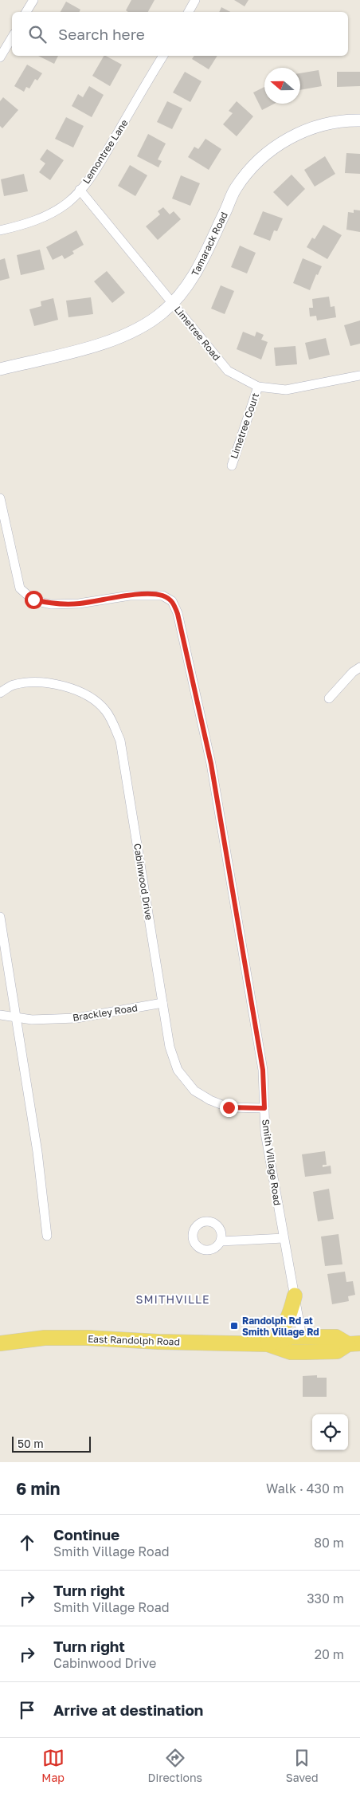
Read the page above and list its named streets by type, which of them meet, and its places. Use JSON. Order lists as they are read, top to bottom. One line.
{"streets":{"main road":["East Randolph Road"],"street":["Lemontree Lane","Tamarack Road","Limetree Road","Limetree Court","Cabinwood Drive","Brackley Road","Smith Village Road"]},"crossings":[["Lemontree Lane","Limetree Road"],["Tamarack Road","Limetree Road"],["Limetree Road","Limetree Court"],["Cabinwood Drive","Brackley Road"],["Cabinwood Drive","Smith Village Road"],["Smith Village Road","East Randolph Road"]],"districts":["SMITHVILLE"],"places":{"transit":["Randolph Rd at Smith Village Rd"]},"scale_bar":"50 m","north":"left","page":{"search":"Search here","scale":"50 m","heading":["6 min","Walk · 430 m"],"list":[["Continue","Smith Village Road","80 m"],["Turn right","Smith Village Road","330 m"],["Turn right","Cabinwood Drive","20 m"],"Arrive at destination"],"nav":["Map","Directions","Saved"]}}
